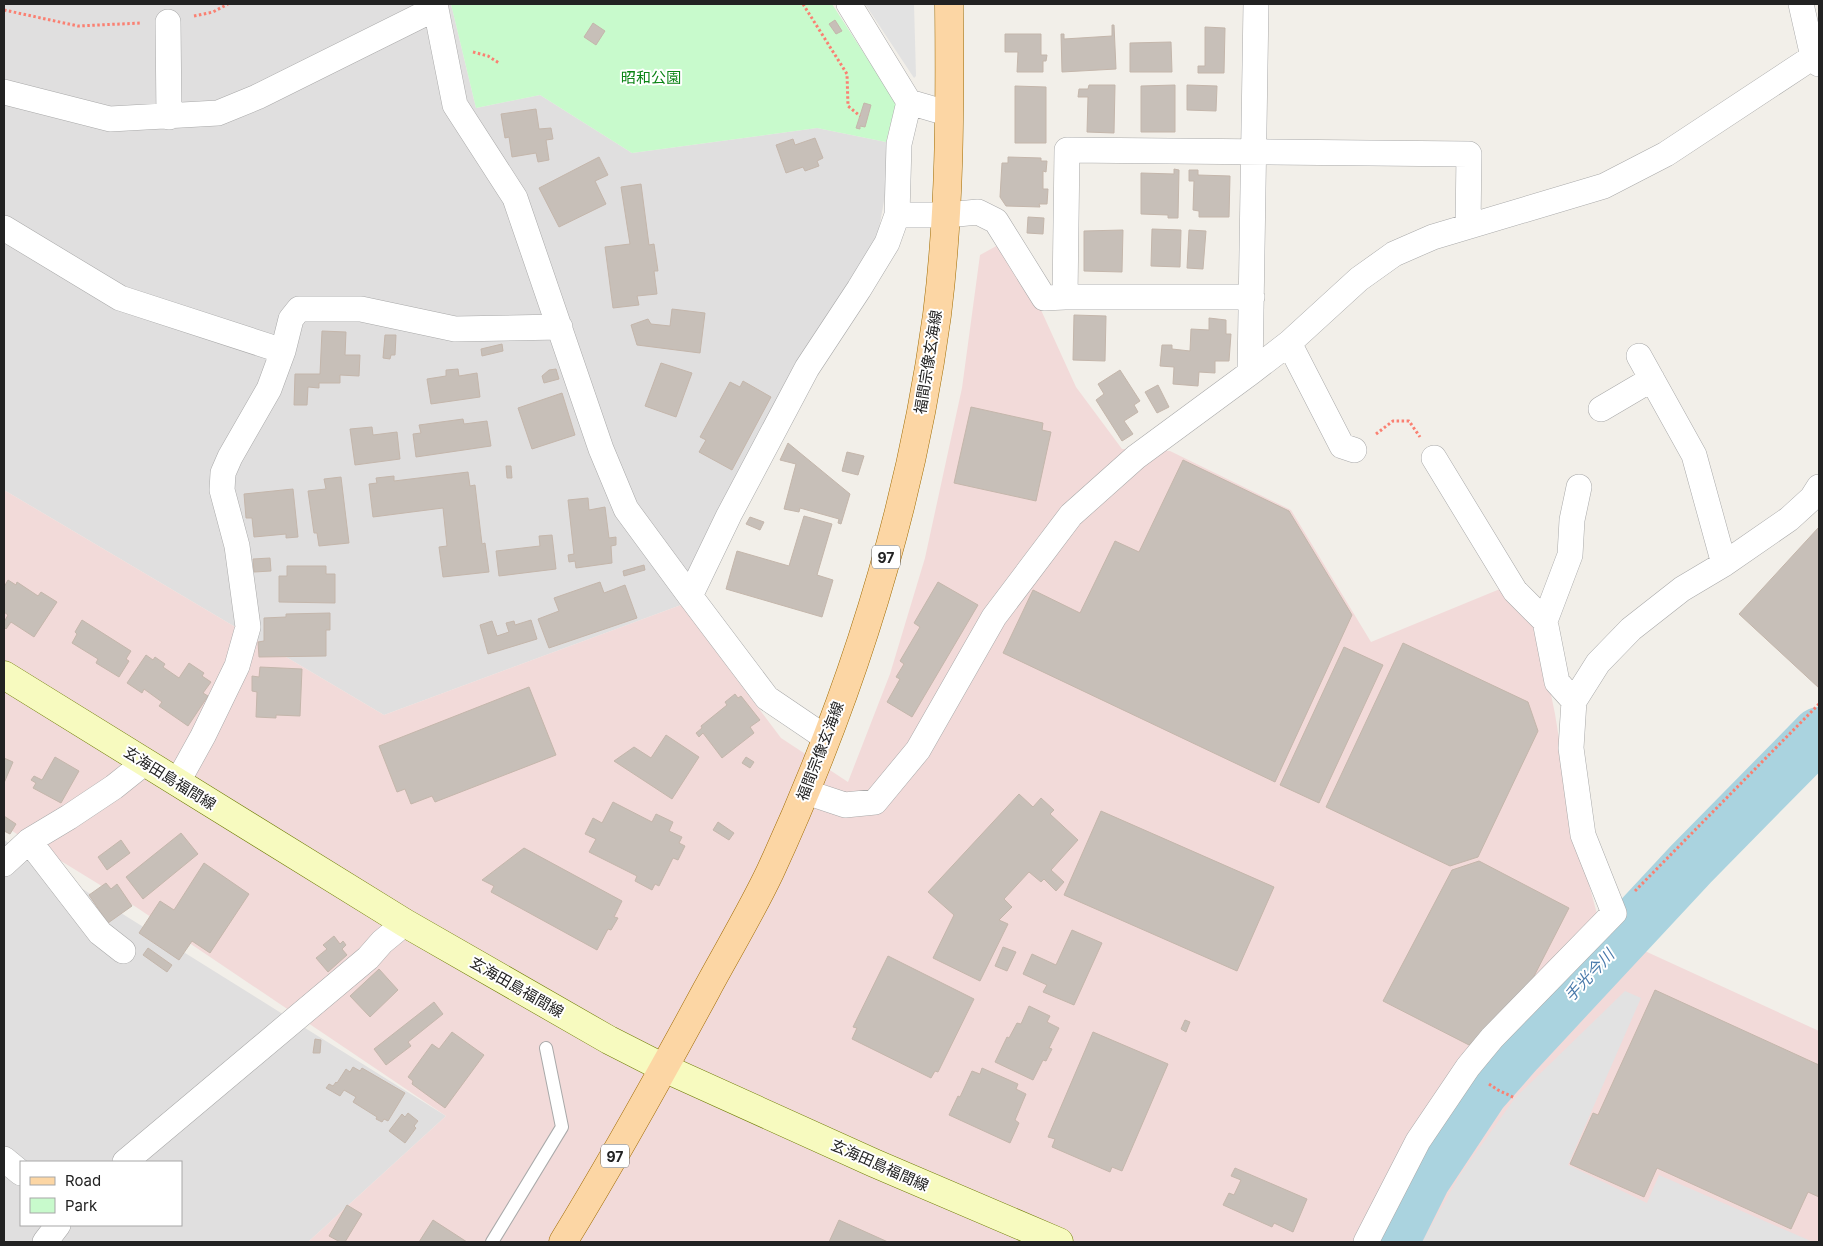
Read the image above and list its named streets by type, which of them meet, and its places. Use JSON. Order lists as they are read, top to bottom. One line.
{"streets":{"main road":["福間宗像玄海線","97","玄海田島福間線"]},"crossings":[["福間宗像玄海線","玄海田島福間線"]],"water":["手光今川"],"parks":["昭和公園"],"legend":["Road","Park"]}
